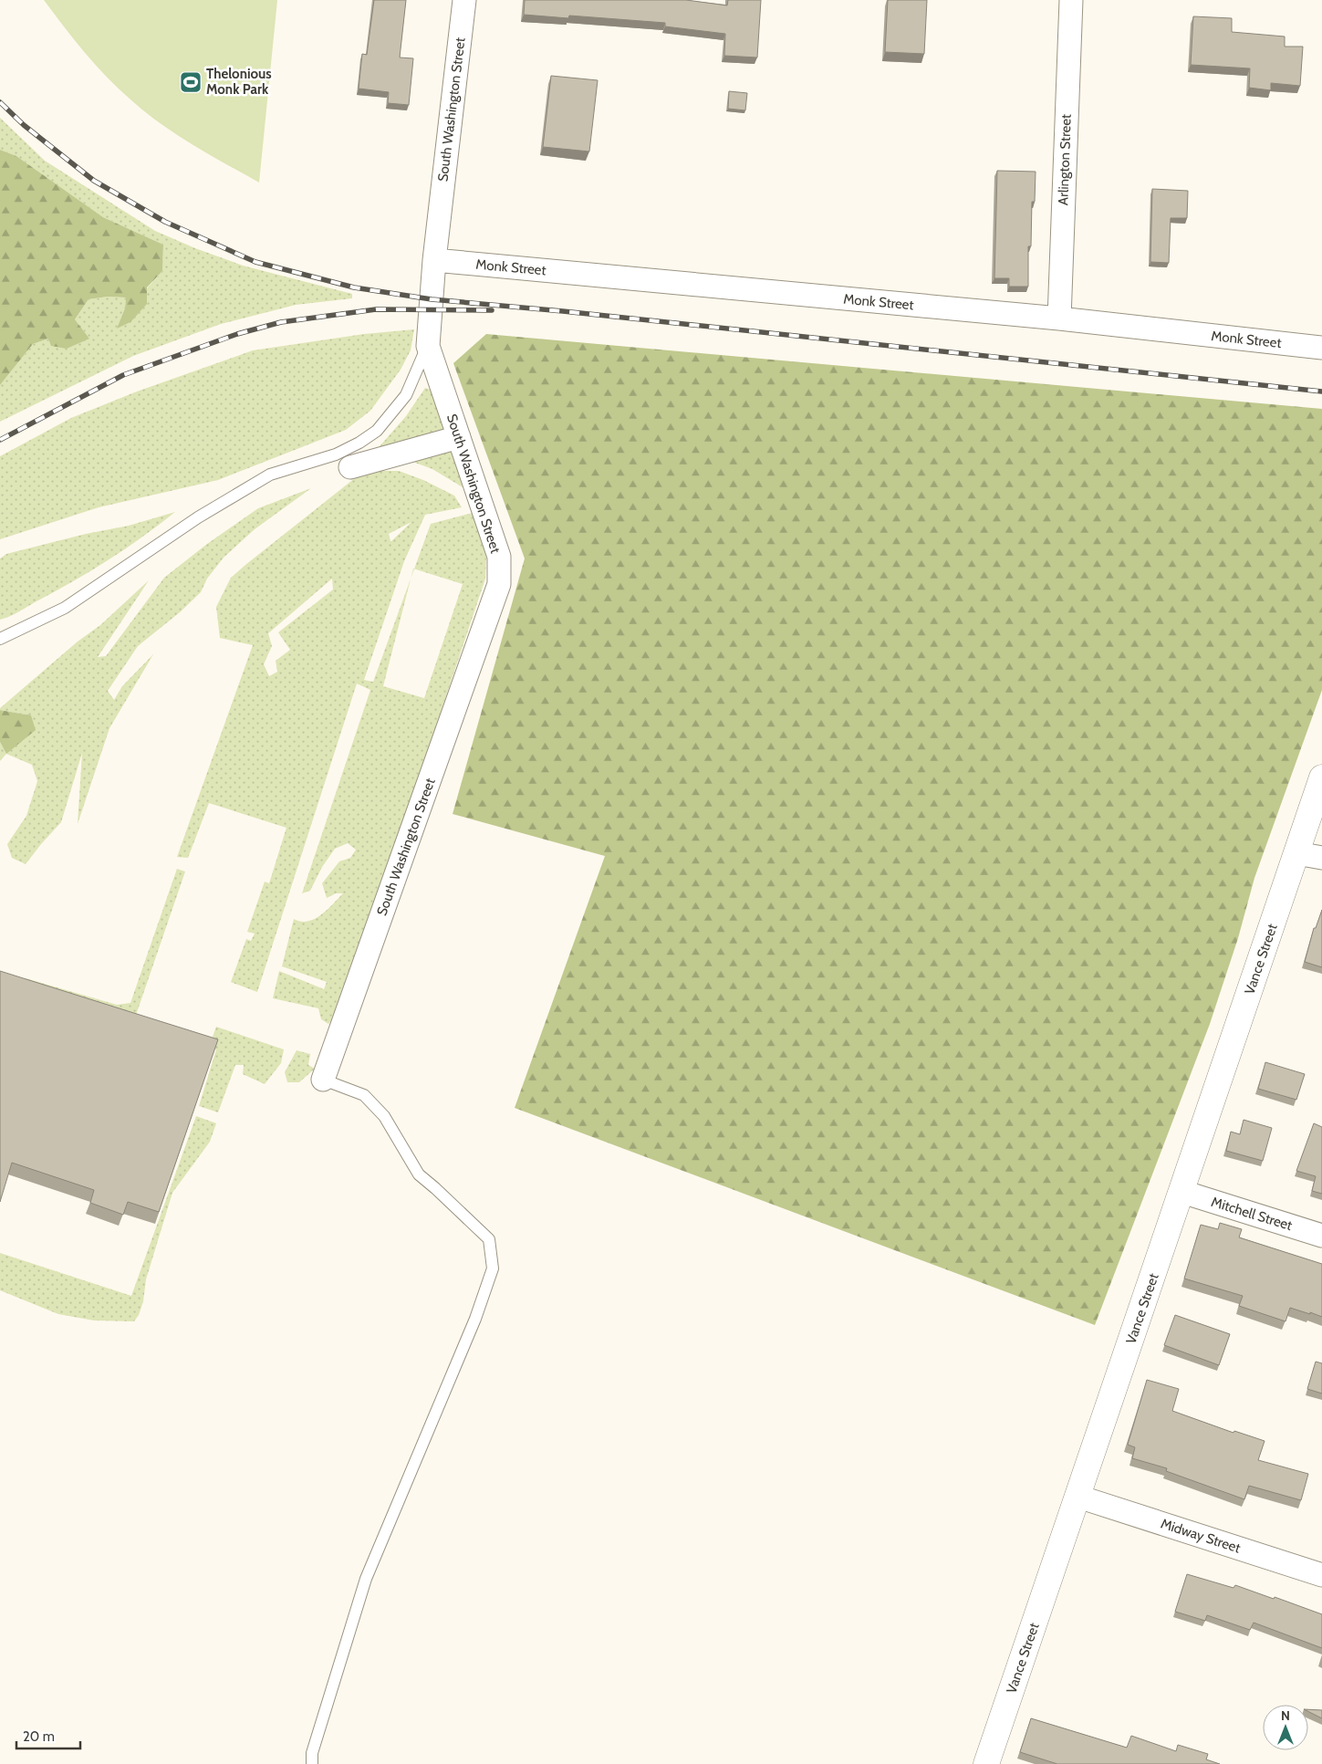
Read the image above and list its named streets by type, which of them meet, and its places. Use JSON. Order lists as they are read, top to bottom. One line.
{"streets":{"street":["South Washington Street","Arlington Street","Monk Street","Vance Street","Mitchell Street","Midway Street"]},"crossings":[["South Washington Street","Monk Street"],["Arlington Street","Monk Street"],["Vance Street","Mitchell Street"],["Vance Street","Midway Street"]],"places":{"sports":["Thelonious Monk Park"]},"scale_bar":"20 m","north":"top"}
